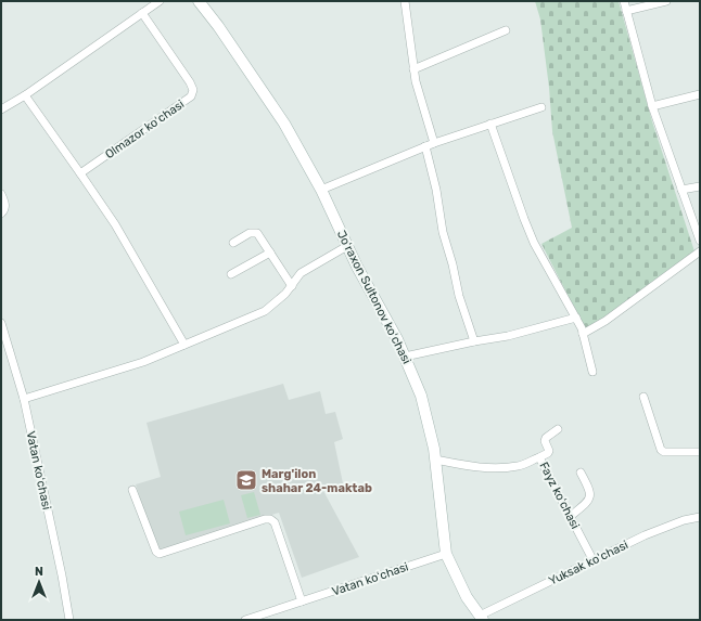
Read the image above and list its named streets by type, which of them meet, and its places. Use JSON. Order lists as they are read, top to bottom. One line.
{"streets":{"street":["Olmazor koʻchasi","Joʻraxon Sultonov koʻchasi","Vatan koʻchasi","Fayz koʻchasi","Yuksak koʻchasi"]},"crossings":[["Joʻraxon Sultonov koʻchasi","Vatan koʻchasi"],["Joʻraxon Sultonov koʻchasi","Fayz koʻchasi"],["Joʻraxon Sultonov koʻchasi","Yuksak koʻchasi"],["Fayz koʻchasi","Yuksak koʻchasi"]],"places":{"school or university":["Marg'ilon shahar 24-maktab"]},"north":"top"}
